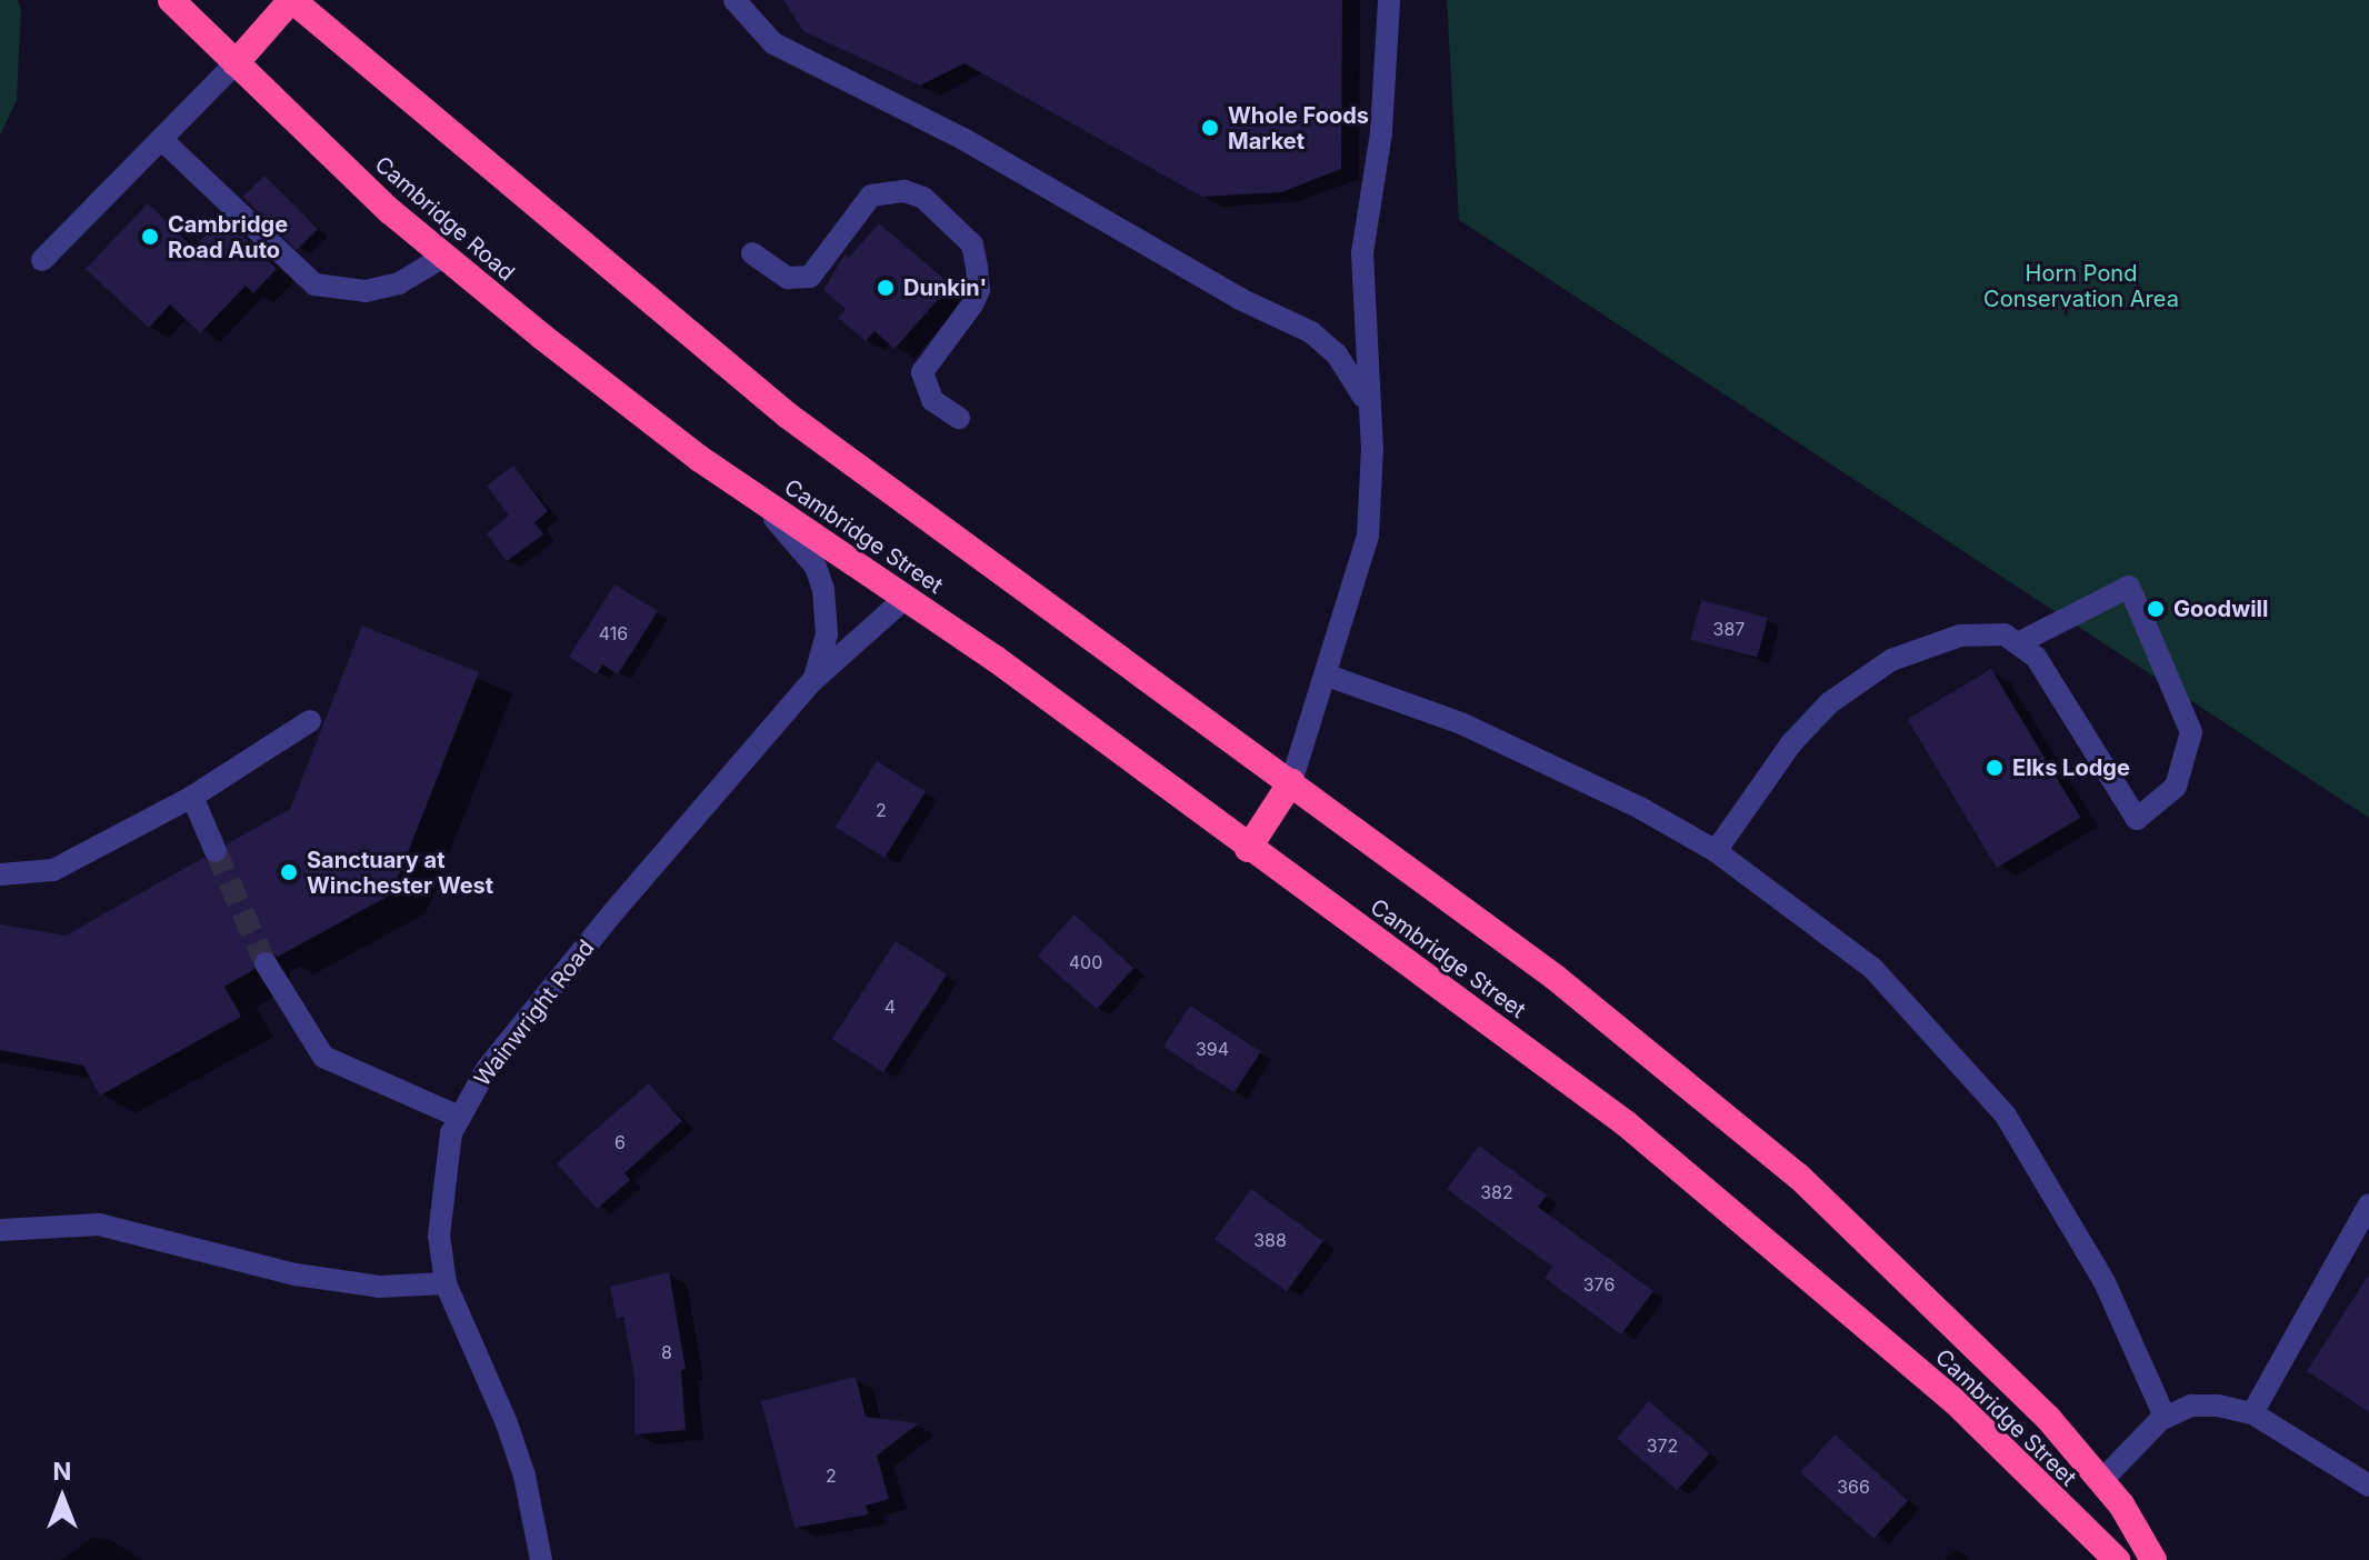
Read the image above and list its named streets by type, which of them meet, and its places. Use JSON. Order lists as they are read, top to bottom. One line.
{"streets":{"highway":["Cambridge Road","Cambridge Street"],"street":["Wainwright Road"]},"crossings":[["Cambridge Road","Cambridge Street"],["Cambridge Road","Wainwright Road"],["Cambridge Street","Wainwright Road"]],"parks":["Horn Pond Conservation Area"],"places":["Whole Foods Market","Cambridge Road Auto","Dunkin'","Goodwill","Elks Lodge","Sanctuary at Winchester West"],"house_numbers":["387","416","2","400","4","394","6","382","388","376","8","372","2","366"],"north":"top"}
